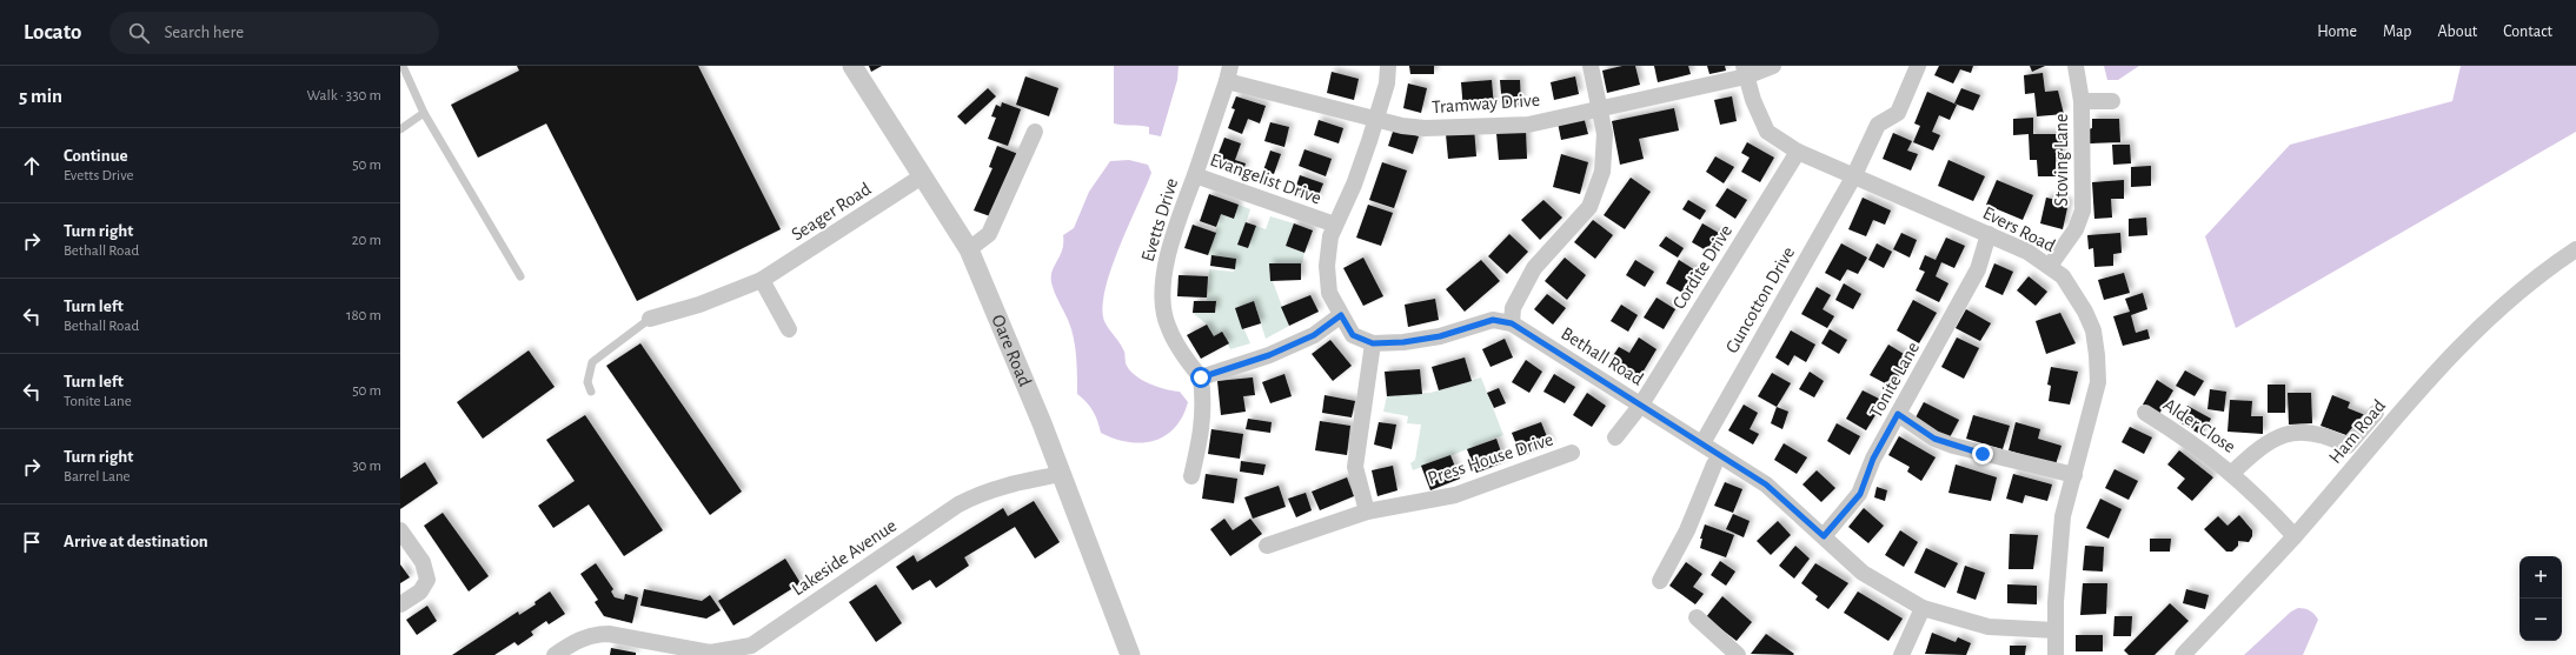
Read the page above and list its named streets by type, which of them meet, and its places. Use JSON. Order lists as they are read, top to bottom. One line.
{"streets":{"street":["Tramway Drive","Stoving Lane","Evangelist Drive","Seager Road","Evetts Drive","Evers Road","Cordite Drive","Guncotton Drive","Oare Road","Bethall Road","Tonite Lane","Alder Close","Ham Road","Press House Drive","Lakeside Avenue"]},"crossings":[["Tramway Drive","Evangelist Drive"],["Tramway Drive","Evers Road"],["Tramway Drive","Bethall Road"],["Stoving Lane","Evers Road"],["Evangelist Drive","Evetts Drive"],["Evangelist Drive","Bethall Road"],["Seager Road","Oare Road"],["Evers Road","Cordite Drive"],["Evers Road","Guncotton Drive"],["Evers Road","Bethall Road"],["Evers Road","Tonite Lane"],["Cordite Drive","Bethall Road"],["Guncotton Drive","Bethall Road"],["Oare Road","Lakeside Avenue"],["Bethall Road","Tonite Lane"],["Alder Close","Ham Road"]],"page":{"header":"Locato","search":"Search here","nav":["Home","Map","About","Contact"],"heading":["5 min","Walk · 330 m"],"list":[["Continue","Evetts Drive","50 m"],["Turn right","Bethall Road","20 m"],["Turn left","Bethall Road","180 m"],["Turn left","Tonite Lane","50 m"],["Turn right","Barrel Lane","30 m"],"Arrive at destination"],"map_buttons":["+","−"]}}
